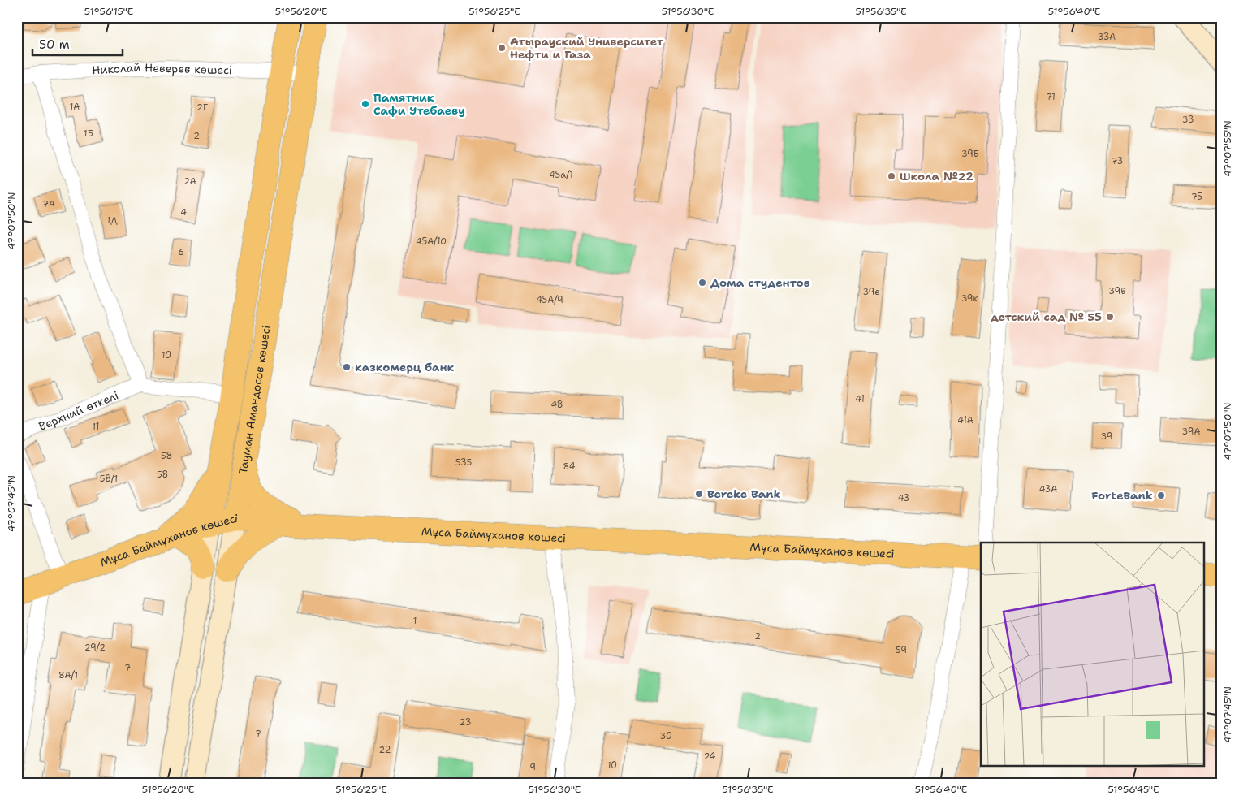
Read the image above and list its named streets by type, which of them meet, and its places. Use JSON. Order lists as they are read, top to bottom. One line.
{"streets":{"main road":["Тауман Амандосов көшесі","Мұса Баймұханов көшесі"],"street":["Николай Неверев көшесі","Верхний өткелі"]},"crossings":[["Николай Неверев көшесі","Тауман Амандосов көшесі"],["Тауман Амандосов көшесі","Мұса Баймұханов көшесі"]],"places":["Атырауский Университет Нефти и Газа","Памятник Сафи Утебаеву","Школа №22","Дома студентов","детский сад № 55","казкомерц банк","Bereke Bank","ForteBank"],"house_numbers":["33А","71","1А","2Г","33","1Б","2","39Б","73","45а/1","2А","75","7А","4","1Д","45А/10","6","39В","39е","39к","45А/9","10","41","48","41А","11","39А","39","58","535","84","58","58/1","43А","43","1","2","29/2","59","7","8А/1","23","7","30","22","24","10","9"],"scale_bar":"50 m","coordinates":["51°56'15\"E","51°56'20\"E","51°56'25\"E","51°56'30\"E","51°56'35\"E","51°56'40\"E","47°07'55\"N","47°07'50\"N","47°07'45\"N","51°56'45\"E"]}
